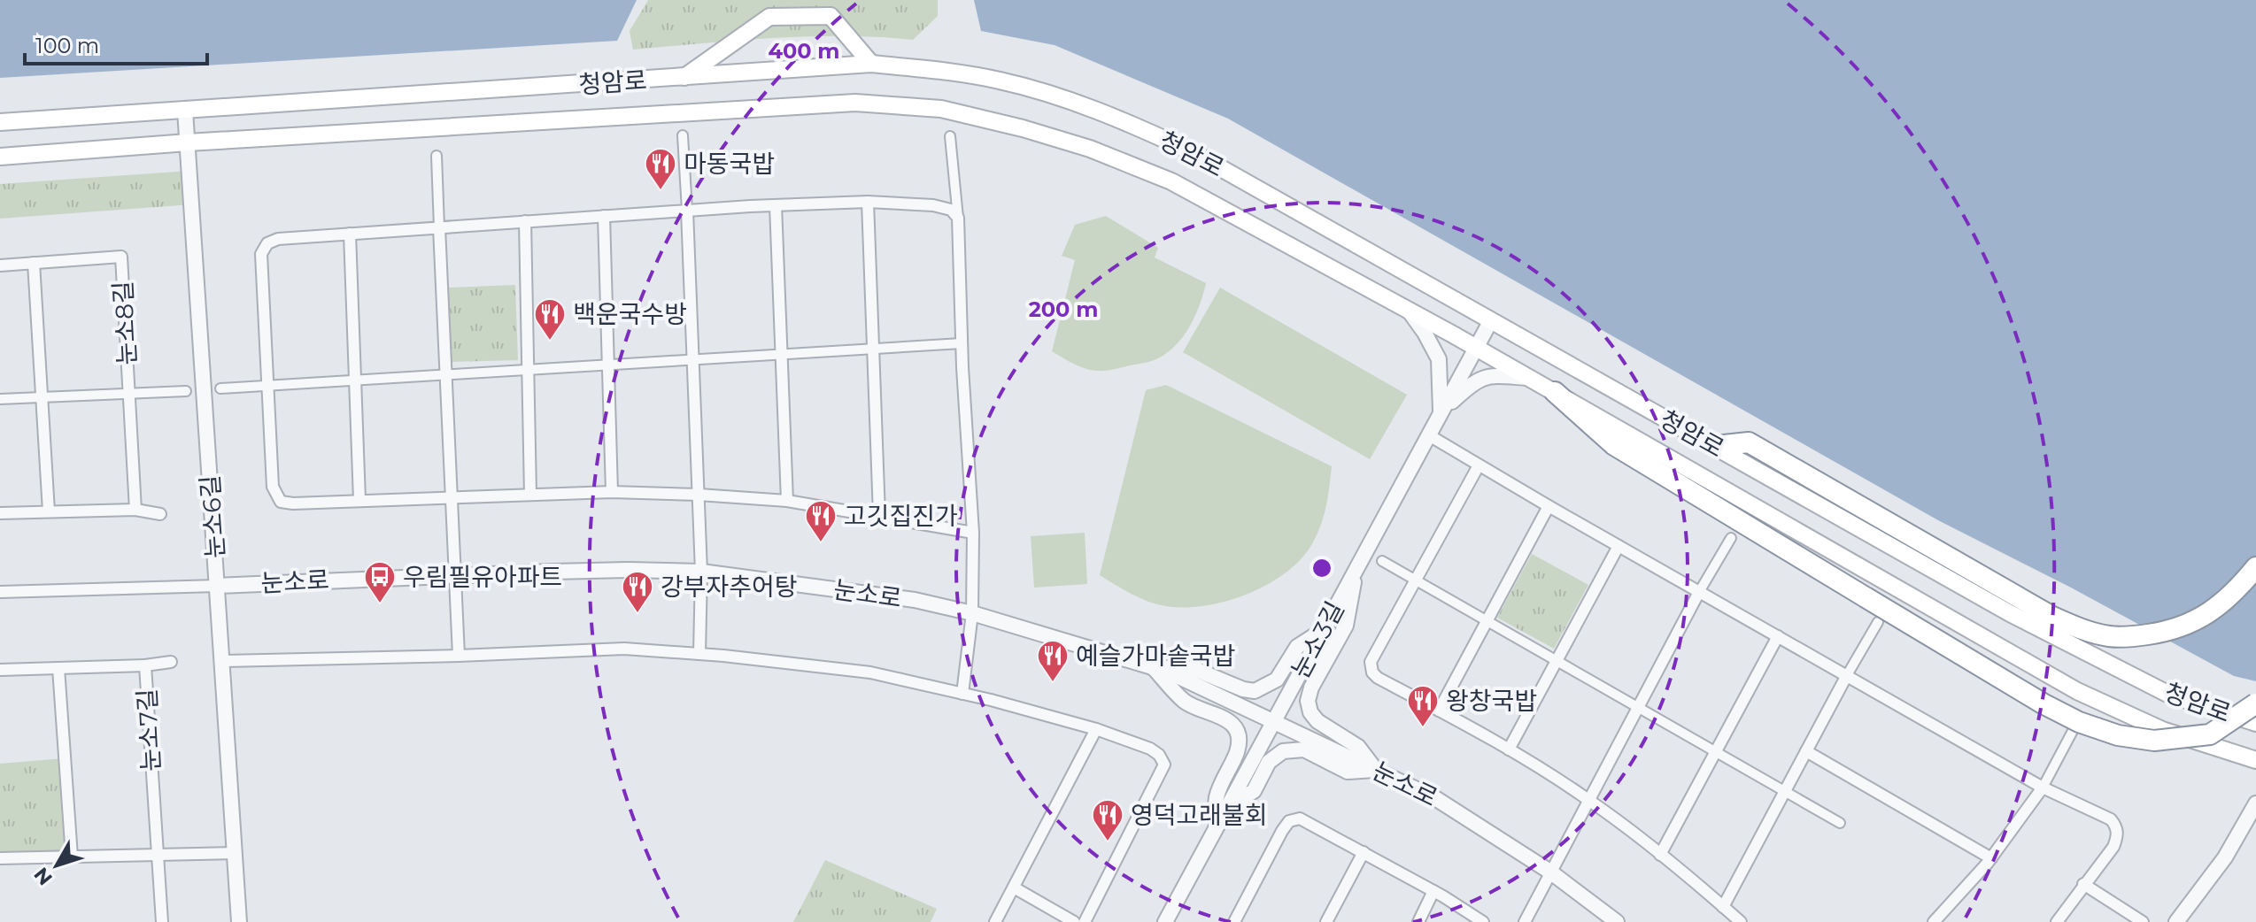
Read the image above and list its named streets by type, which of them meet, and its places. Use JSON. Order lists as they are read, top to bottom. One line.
{"streets":{"main road":["청암로"],"street":["눈소8길","눈소6길","눈소로","눈소3길","눈소7길"]},"crossings":[["청암로","눈소6길"],["청암로","눈소3길"],["눈소6길","눈소로"],["눈소로","눈소3길"]],"places":{"restaurant":["마동국밥","백운국수방","고깃집진가","강부자추어탕","예슬가마솥국밥","왕창국밥","영덕고래불회"],"bus stop":["우림필유아파트"]},"scale_bar":"100 m","north":"bottom left","rings":["400 m","200 m"]}
